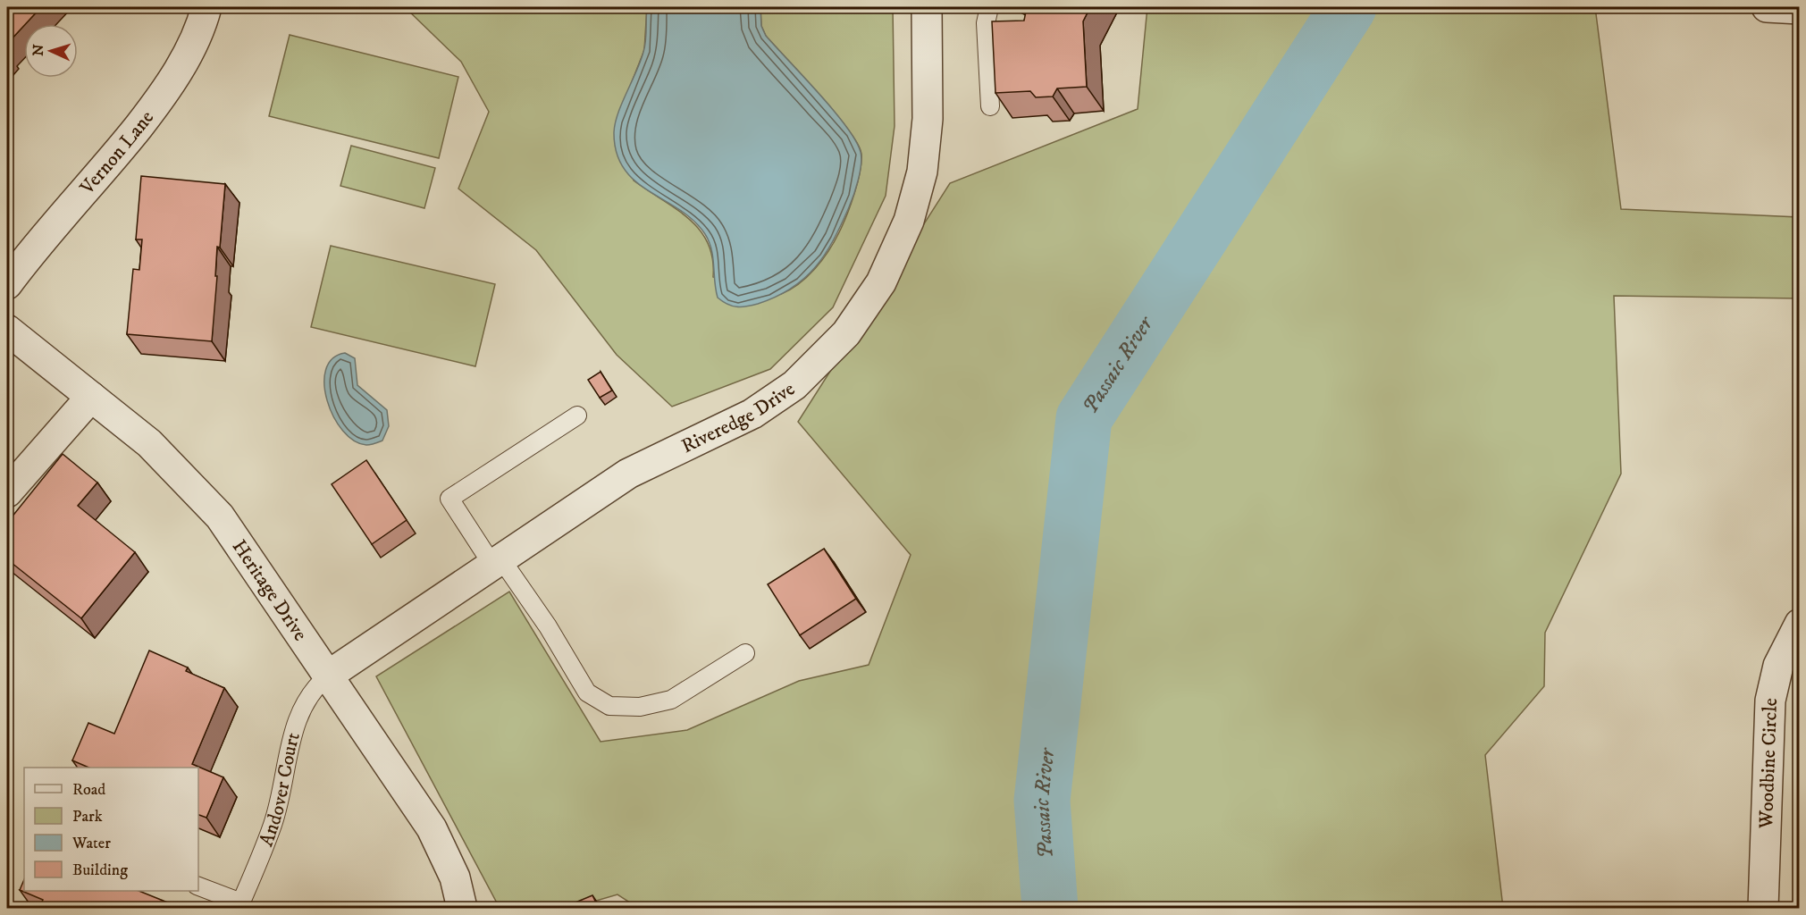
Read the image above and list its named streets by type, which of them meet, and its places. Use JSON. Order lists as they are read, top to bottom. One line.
{"streets":{"street":["Vernon Lane","Riveredge Drive","Heritage Drive","Woodbine Circle"],"lane":["Andover Court"]},"crossings":[["Riveredge Drive","Heritage Drive"],["Riveredge Drive","Andover Court"],["Heritage Drive","Andover Court"]],"water":["Passaic River"],"legend":["Road","Park","Water","Building"],"north":"left"}
